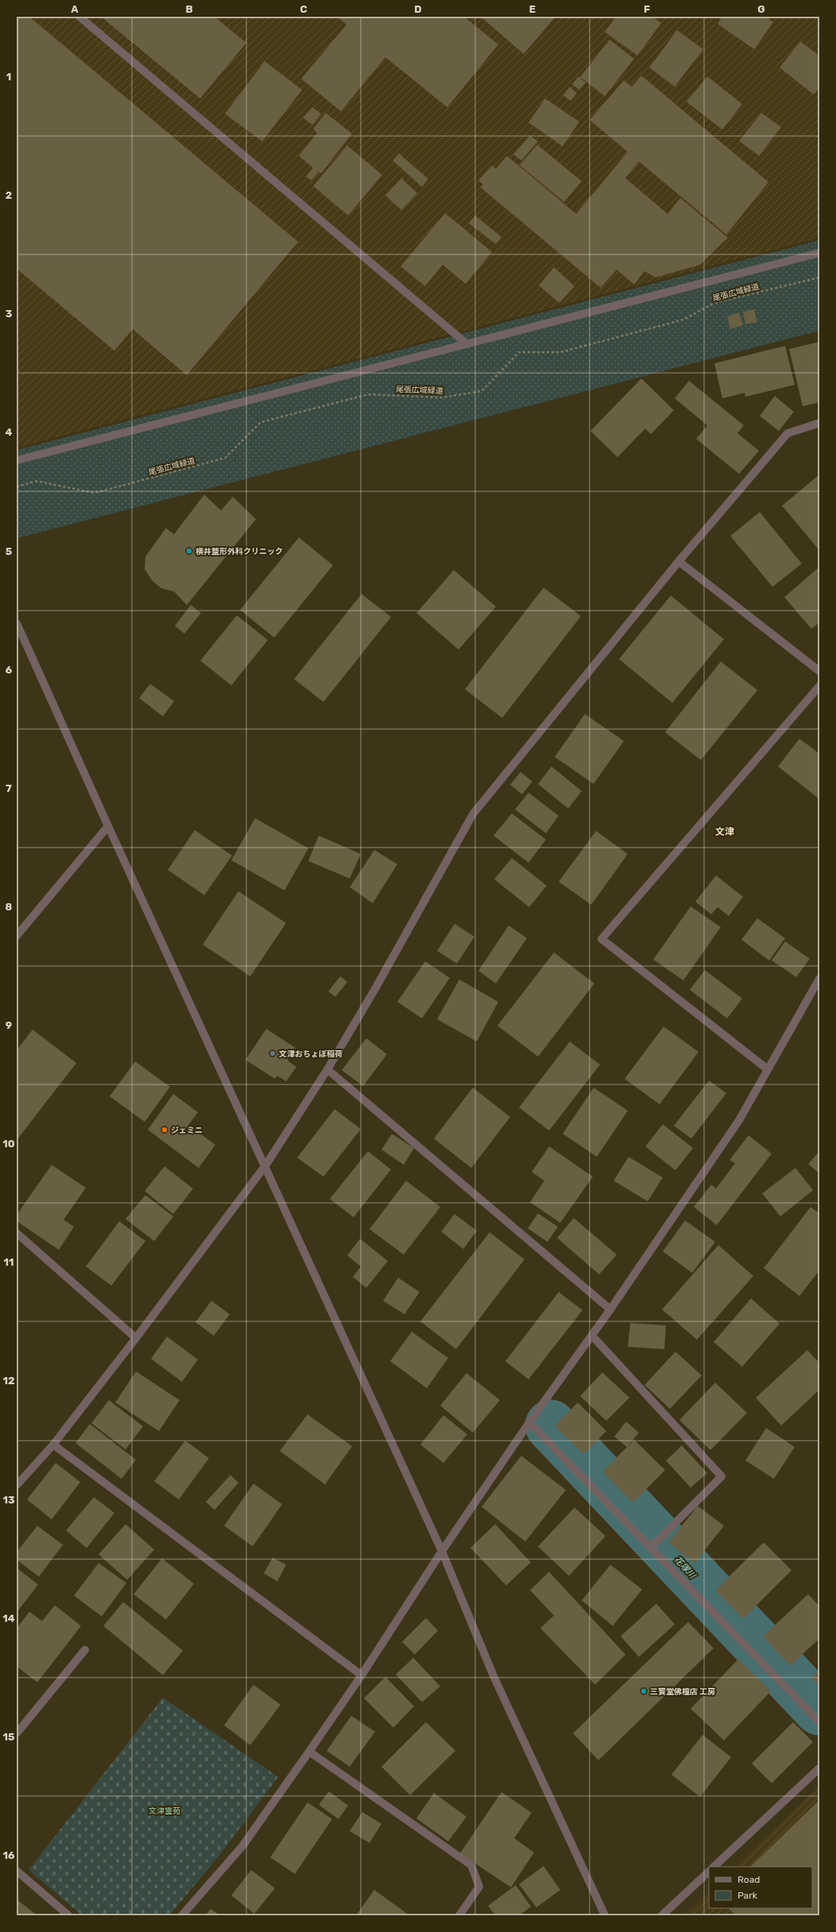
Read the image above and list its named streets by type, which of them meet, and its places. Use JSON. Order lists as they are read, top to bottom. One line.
{"streets":{"path":["尾張広域緑道"]},"districts":["文津"],"water":["花塚川"],"parks":["文津霊苑"],"places":["横井整形外科クリニック","文津おちょぼ稲荷","ジェミニ","三寳堂佛檀店 工房"],"legend":["Road","Park"],"grid":{"columns":["A","B","C","D","E","F","G"],"rows":["1","2","3","4","5","6","7","8","9","10","11","12","13","14","15","16"]}}
